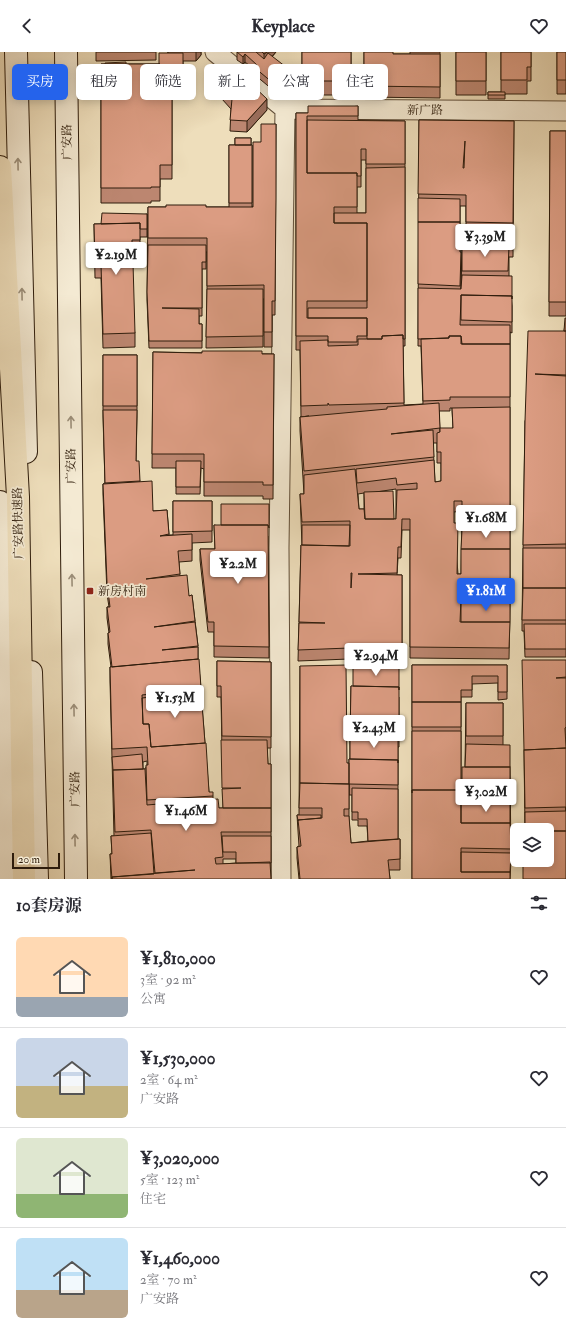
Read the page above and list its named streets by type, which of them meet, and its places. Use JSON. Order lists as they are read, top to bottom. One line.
{"streets":{"highway":["广安路快速路"],"main road":["广安路"],"street":["新广路"]},"places":{"transit":["新房村南"]},"scale_bar":"20 m","page":{"header":"Keyplace","chip":["买房","租房","筛选","新上","公寓","住宅"],"price":["¥3.39M","¥2.19M","¥1.68M","¥2.2M","¥1.81M","¥2.94M","¥1.53M","¥2.43M","¥3.02M","¥1.46M"],"scale":"20 m","heading":"10套房源","list":[{"name":"¥1,810,000","note":"3室 · 92 m² · 公寓"},{"name":"¥1,530,000","note":"2室 · 64 m² · 广安路"},{"name":"¥3,020,000","note":"5室 · 123 m² · 住宅"},{"name":"¥1,460,000","note":"2室 · 70 m² · 广安路"}]}}
